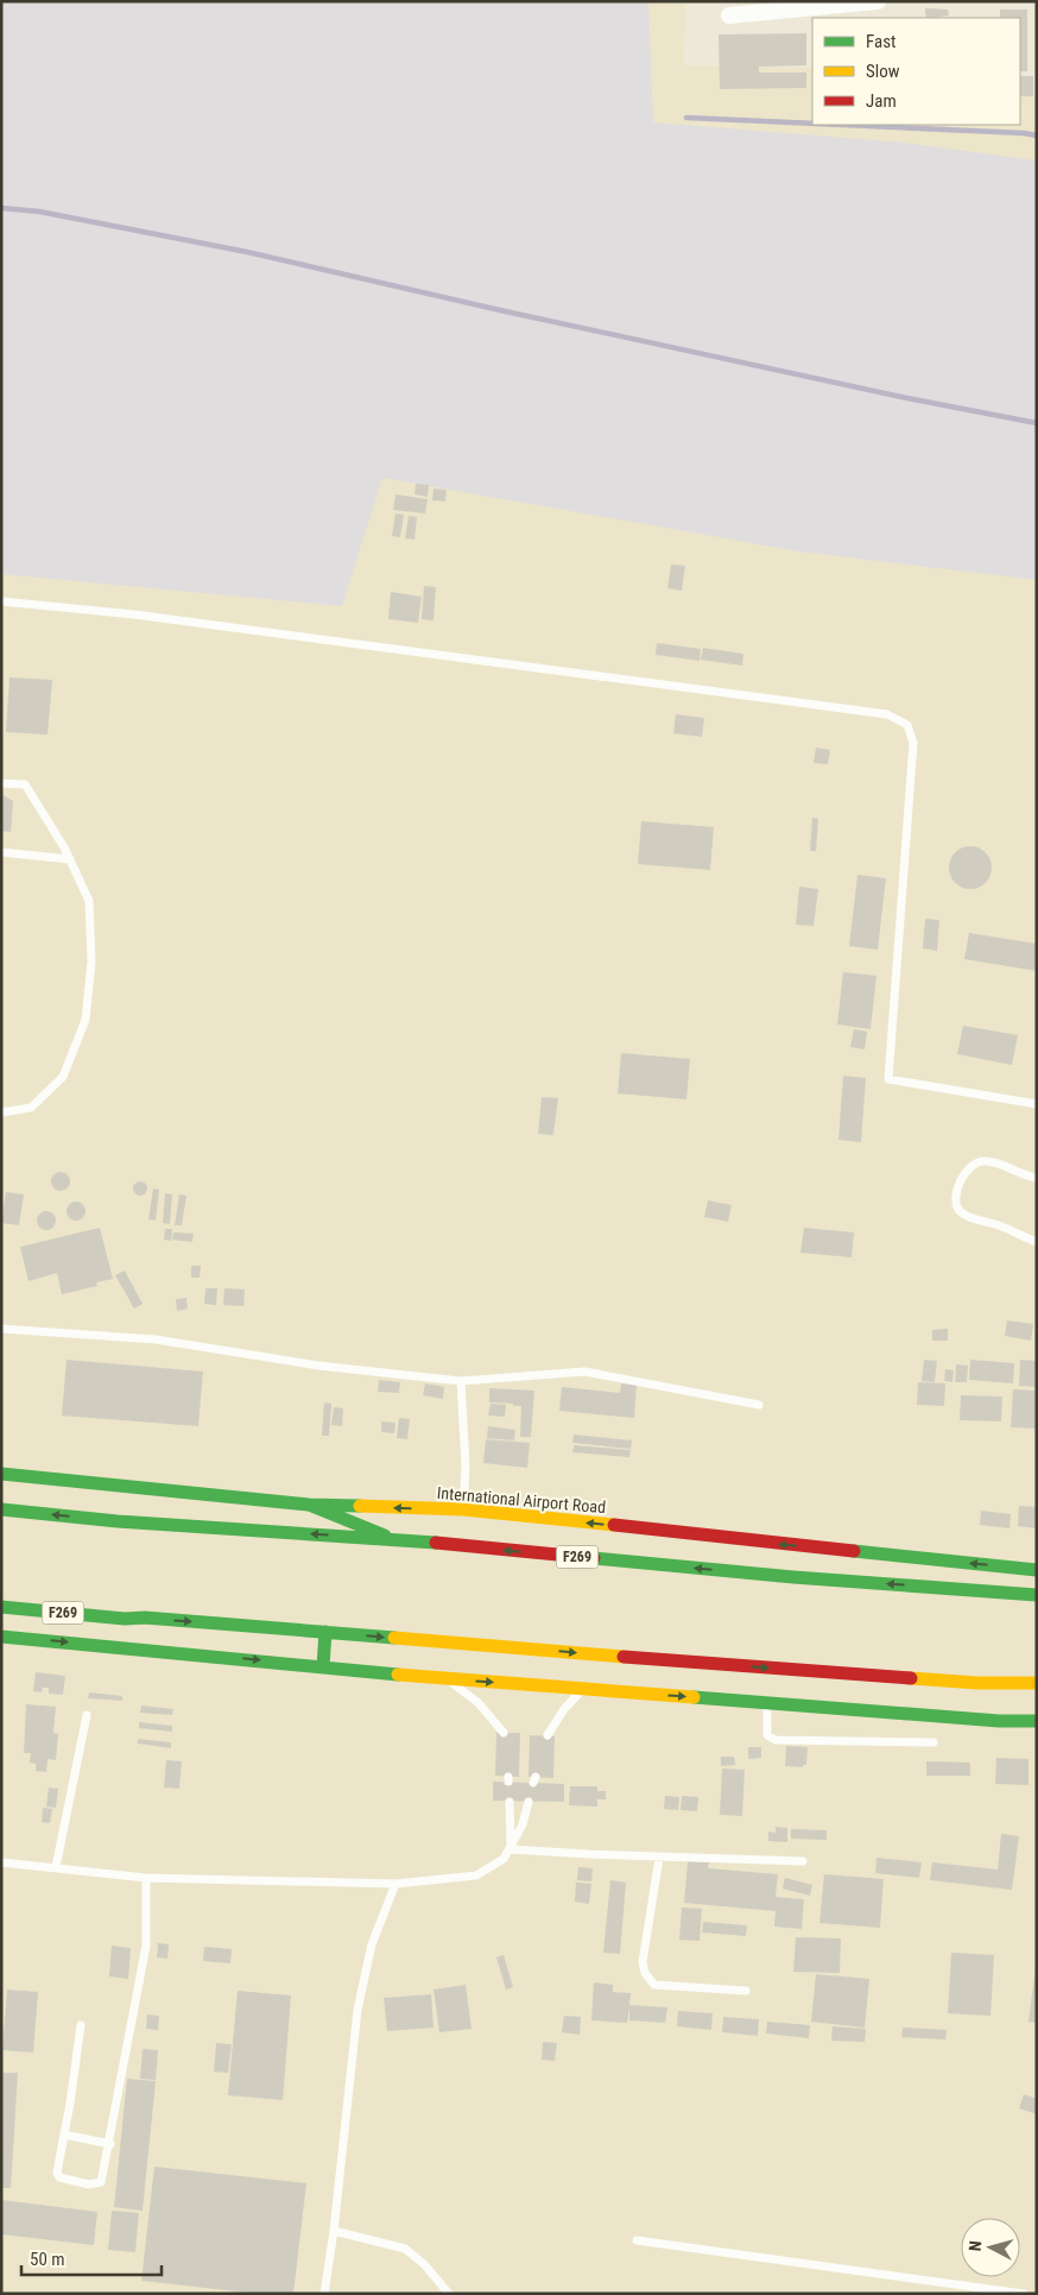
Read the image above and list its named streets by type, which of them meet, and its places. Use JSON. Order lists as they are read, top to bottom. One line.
{"streets":{"main road":["International Airport Road","F269"]},"legend":["Fast","Slow","Jam"],"scale_bar":"50 m","north":"left"}
